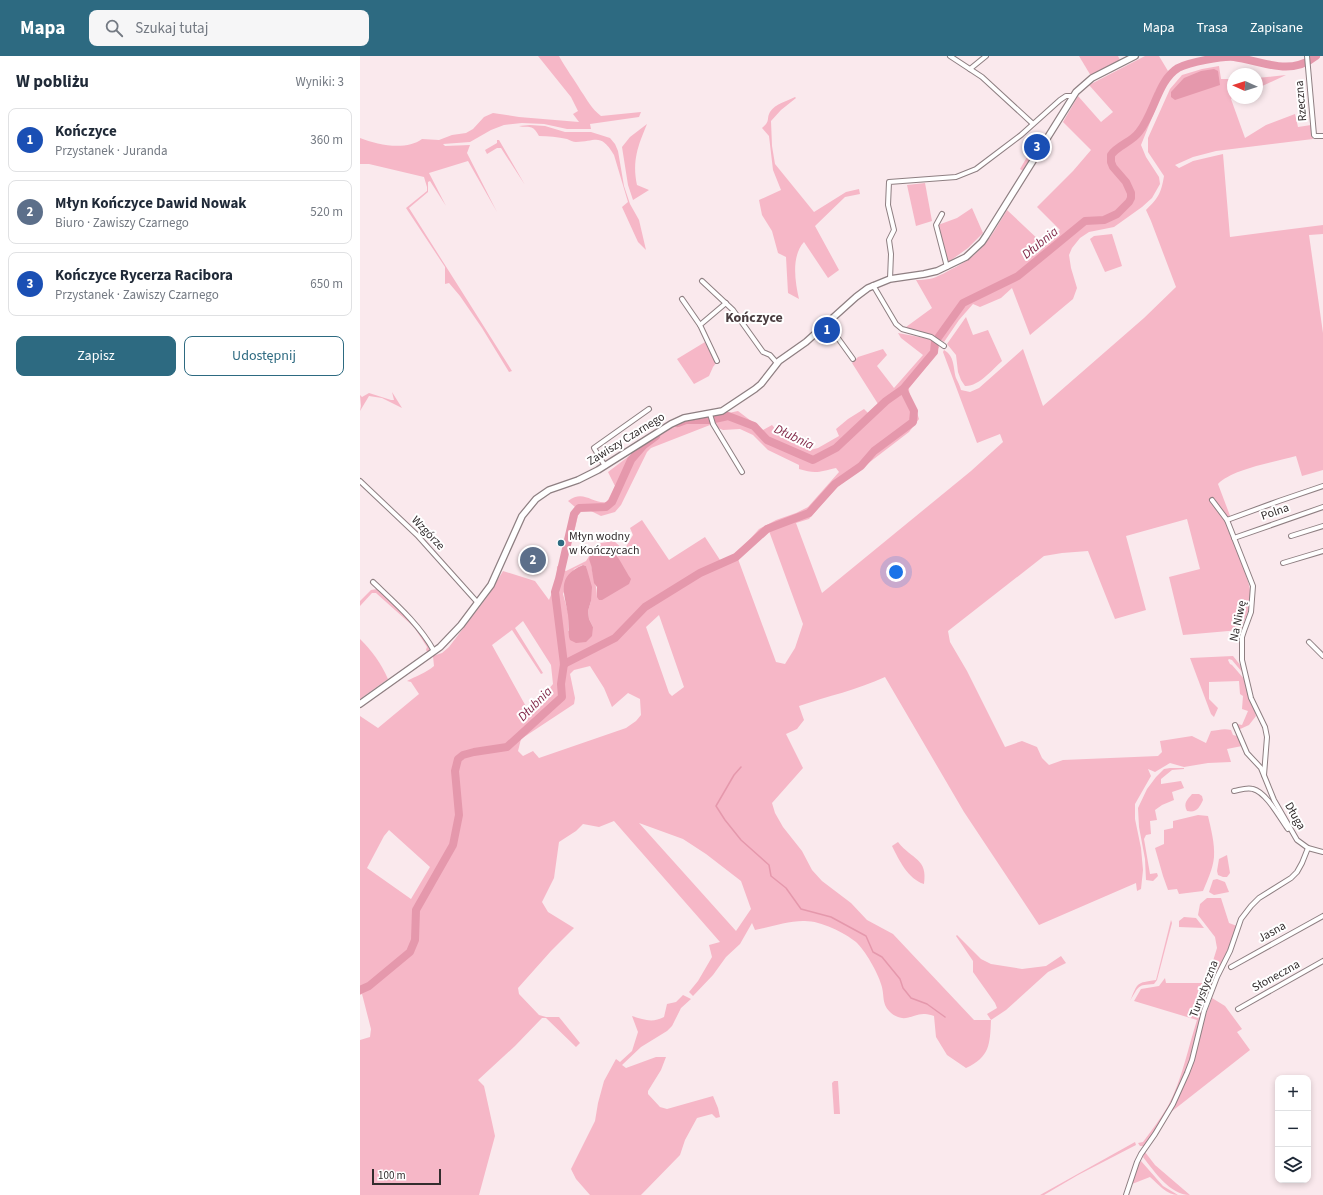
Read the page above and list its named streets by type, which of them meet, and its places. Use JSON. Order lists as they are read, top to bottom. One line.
{"streets":{"street":["Rzeczna","Zawiszy Czarnego","Polna","Wzgórze","Na Niwę","Długa","Jasna","Słoneczna","Turystyczna"]},"crossings":[["Zawiszy Czarnego","Wzgórze"],["Polna","Na Niwę"],["Na Niwę","Długa"],["Długa","Turystyczna"]],"districts":["Kończyce"],"water":["Dłubnia"],"places":["Młyn wodny w Kończycach"],"scale_bar":"100 m","north":"left","page":{"header":"Mapa","search":"Szukaj tutaj","nav":["Mapa","Trasa","Zapisane"],"heading":["W pobliżu","Wyniki: 3"],"list":[{"mark":"1","name":"Kończyce","note":"Przystanek · Juranda","value":"360 m"},{"mark":"2","name":"Młyn Kończyce Dawid Nowak","note":"Biuro · Zawiszy Czarnego","value":"520 m"},{"mark":"3","name":"Kończyce Rycerza Racibora","note":"Przystanek · Zawiszy Czarnego","value":"650 m"}],"pins":["3","1","2"],"buttons":["Zapisz","Udostępnij"],"map_buttons":["+","−"],"scale":"100 m"}}
